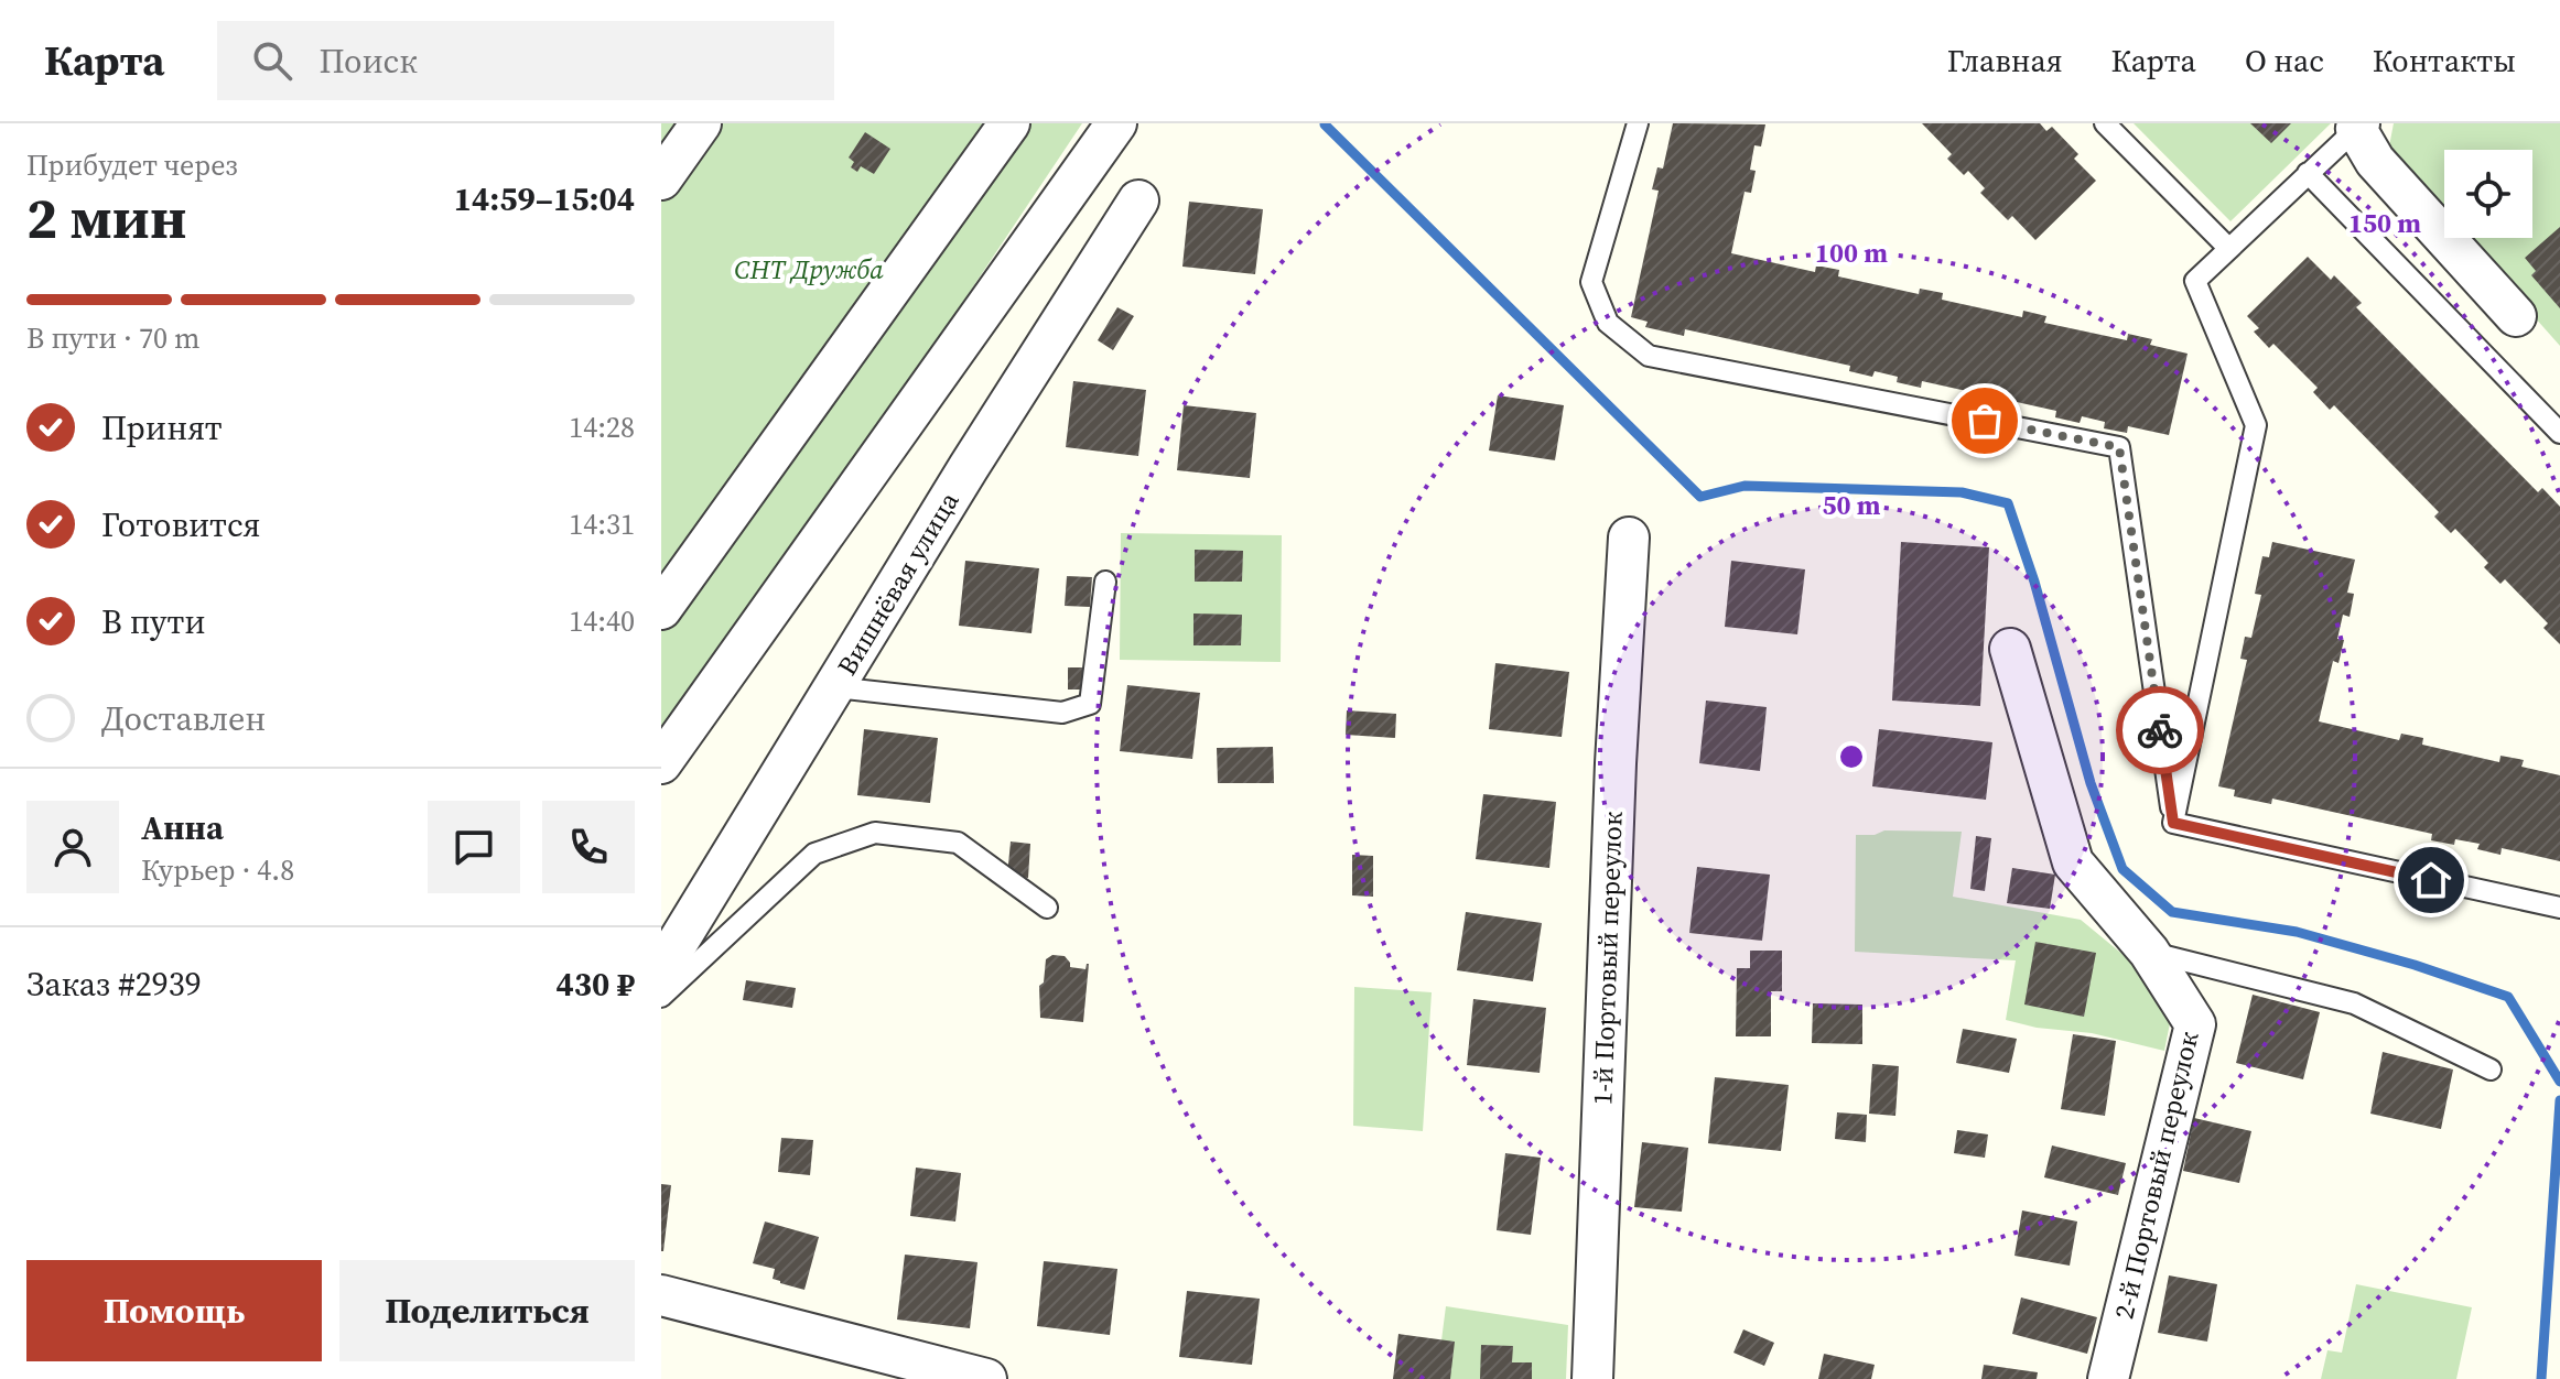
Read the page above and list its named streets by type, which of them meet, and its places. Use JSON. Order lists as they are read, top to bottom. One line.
{"streets":{"street":["Вишнёвая улица","1-й Портовый переулок","2-й Портовый переулок"]},"parks":["СНТ Дружба"],"page":{"header":"Карта","search":"Поиск","nav":["Главная","Карта","О нас","Контакты"],"heading":["2 мин","Прибудет через","14:59–15:04"],"panel":["Анна","Курьер · 4.8","Заказ #2939","430 ₽"],"bar":"В пути · 70 m","list":[["Принят","14:28"],["Готовится","14:31"],["В пути","14:40"],"Доставлен"],"buttons":["Помощь","Поделиться"]},"rings":["150 m","100 m","50 m"]}
